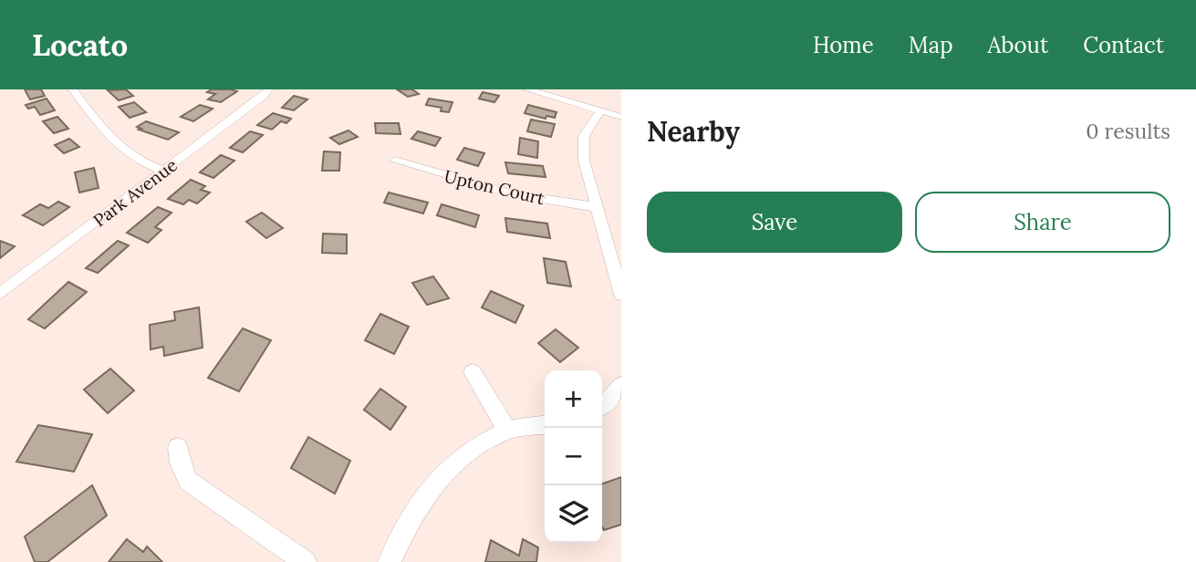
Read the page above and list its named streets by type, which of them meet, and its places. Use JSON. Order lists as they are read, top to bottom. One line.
{"streets":{"street":["Upton Court","Park Avenue"]},"page":{"header":"Locato","nav":["Home","Map","About","Contact"],"heading":["Nearby","0 results"],"buttons":["Save","Share"],"map_buttons":["+","−"]}}
